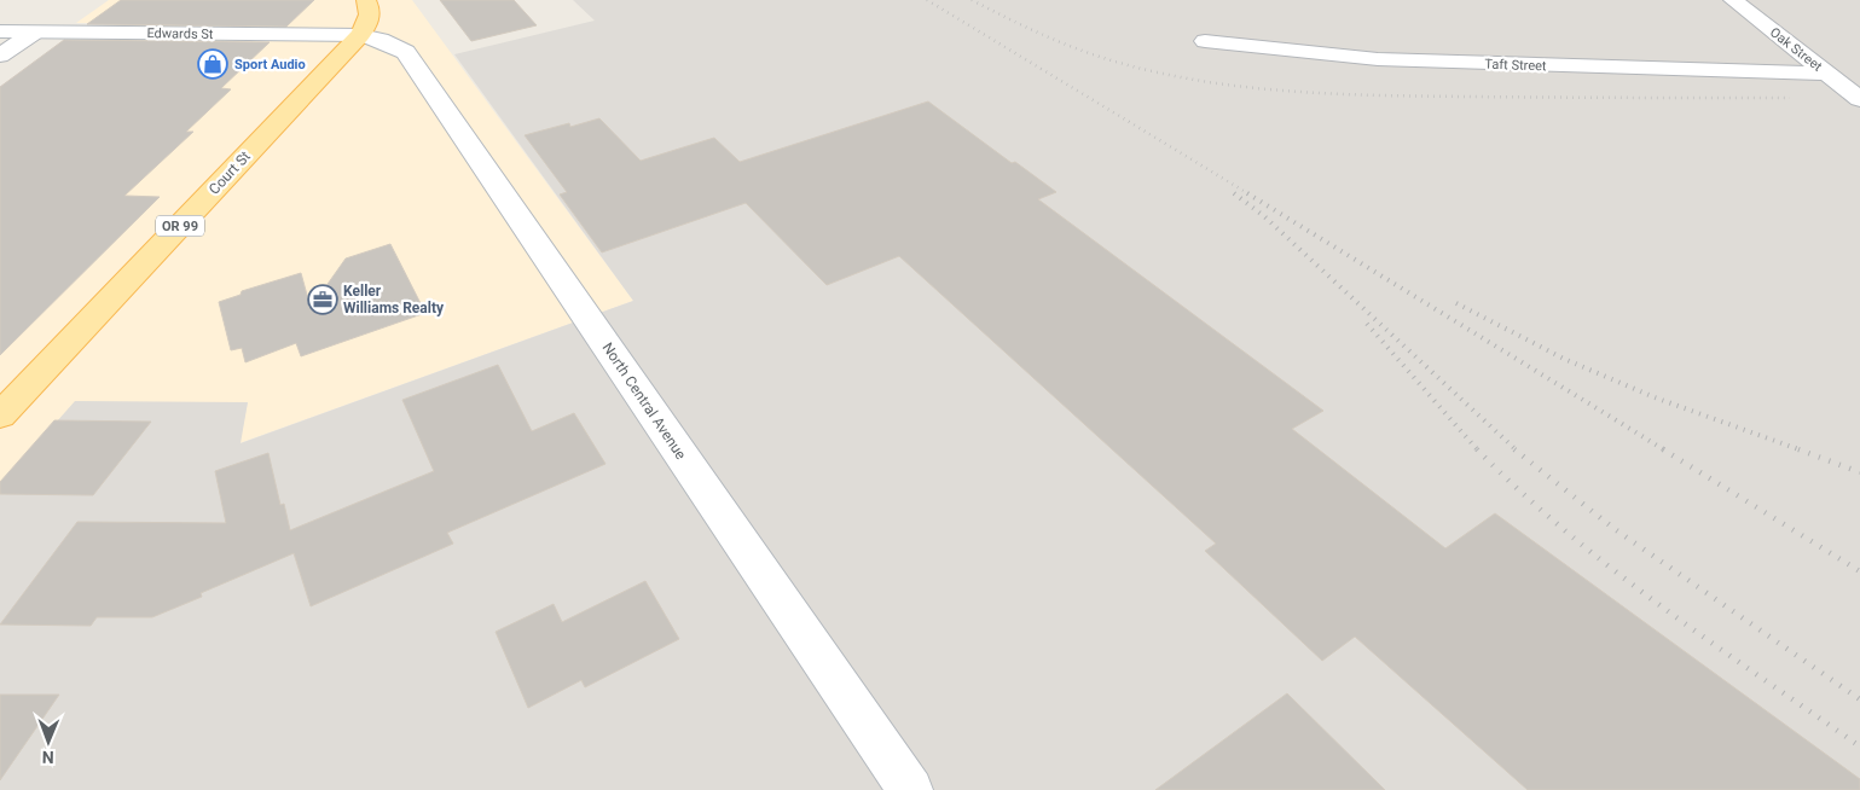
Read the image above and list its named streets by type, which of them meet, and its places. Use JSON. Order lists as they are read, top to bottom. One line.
{"streets":{"main road":["Court St","OR 99"],"street":["Edwards St","Oak Street","Taft Street","North Central Avenue"]},"crossings":[["Edwards St","Court St"],["Edwards St","OR 99"],["Edwards St","North Central Avenue"],["Oak Street","Taft Street"],["Court St","OR 99"],["Court St","North Central Avenue"],["OR 99","North Central Avenue"]],"places":{"shop":["Sport Audio"],"office":["Keller Williams Realty"]},"north":"bottom"}
